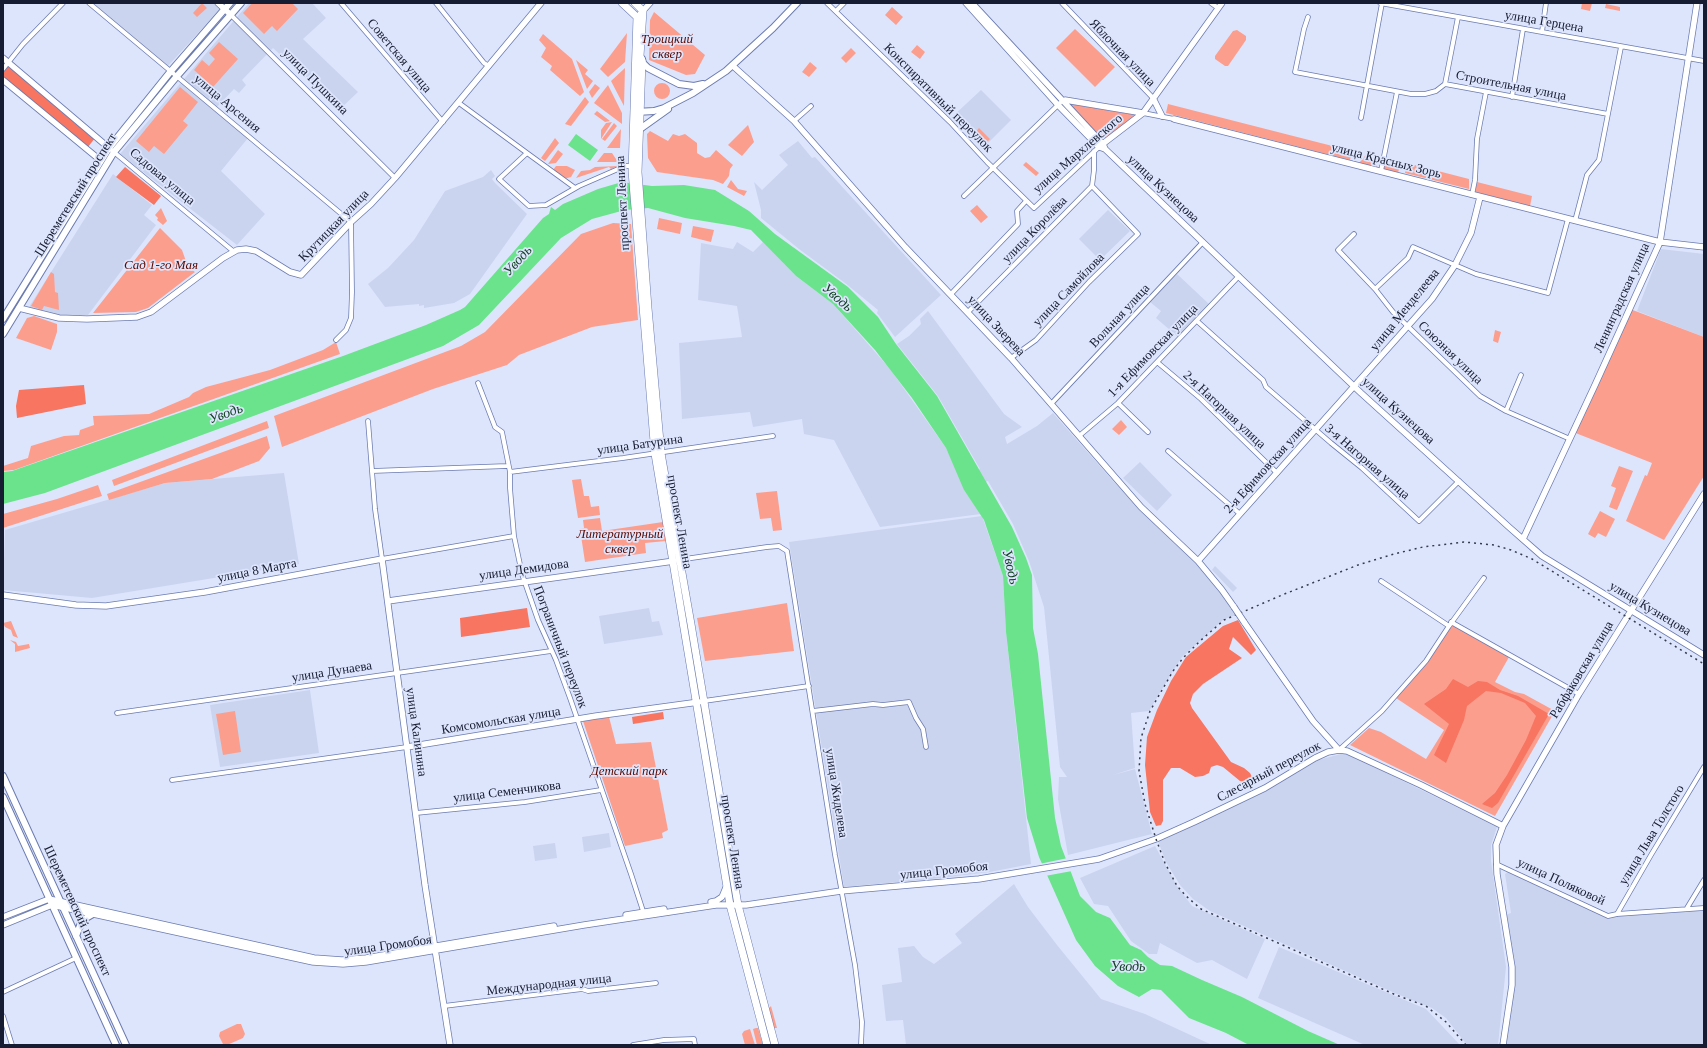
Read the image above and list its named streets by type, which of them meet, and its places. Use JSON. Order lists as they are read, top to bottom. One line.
{"streets":{"highway":["проспект Ленина"],"main road":["улица Пушкина","улица Мархлевского","улица Красных Зорь","Садовая улица","улица Кузнецова","Шереметевский проспект","Крутицкая улица","Ленинградская улица","улица Менделеева","улица Зверева","2-я Ефимовская улица","улица Демидова","улица 8 Марта","Рабфаковская улица","Комсомольская улица","улица Калинина","Слесарный переулок","улица Громобоя"],"street":["улица Герцена","Яблочная улица","Советская улица","Строительная улица","Конспиративный переулок","улица Арсения","улица Королёва","улица Самойлова","Вольная улица","1-я Ефимовская улица","Союзная улица","2-я Нагорная улица","улица Батурина","3-я Нагорная улица","Пограничный переулок","улица Дунаева","улица Семенчикова","улица Жиделева","улица Льва Толстого","улица Поляковой","Международная улица"]},"crossings":[["улица Герцена","Ленинградская улица"],["Яблочная улица","улица Мархлевского"],["Советская улица","Крутицкая улица"],["улица Пушкина","Шереметевский проспект"],["улица Пушкина","Крутицкая улица"],["Конспиративный переулок","улица Мархлевского"],["улица Арсения","Шереметевский проспект"],["улица Арсения","Крутицкая улица"],["улица Мархлевского","улица Красных Зорь"],["улица Мархлевского","улица Кузнецова"],["улица Мархлевского","улица Зверева"],["улица Красных Зорь","улица Кузнецова"],["улица Красных Зорь","Ленинградская улица"],["улица Красных Зорь","улица Менделеева"],["Садовая улица","Шереметевский проспект"],["Садовая улица","Крутицкая улица"],["улица Кузнецова","Ленинградская улица"],["улица Кузнецова","улица Менделеева"],["улица Кузнецова","Вольная улица"],["улица Кузнецова","1-я Ефимовская улица"],["улица Кузнецова","3-я Нагорная улица"],["улица Кузнецова","2-я Ефимовская улица"],["улица Кузнецова","Рабфаковская улица"],["Шереметевский проспект","улица Громобоя"],["проспект Ленина","улица Батурина"],["проспект Ленина","улица Демидова"],["проспект Ленина","Комсомольская улица"],["проспект Ленина","улица Громобоя"],["улица Королёва","улица Самойлова"],["улица Королёва","улица Зверева"],["улица Самойлова","улица Зверева"],["Ленинградская улица","Союзная улица"],["улица Менделеева","Союзная улица"],["улица Менделеева","2-я Ефимовская улица"],["Вольная улица","улица Зверева"],["улица Зверева","1-я Ефимовская улица"],["улица Зверева","2-я Ефимовская улица"],["улица Зверева","Слесарный переулок"],["1-я Ефимовская улица","2-я Нагорная улица"],["1-я Ефимовская улица","3-я Нагорная улица"],["2-я Нагорная улица","2-я Ефимовская улица"],["улица Батурина","Пограничный переулок"],["3-я Нагорная улица","2-я Ефимовская улица"],["улица Демидова","Пограничный переулок"],["улица Демидова","улица Калинина"],["улица Демидова","улица Жиделева"],["улица 8 Марта","Пограничный переулок"],["улица 8 Марта","улица Калинина"],["Пограничный переулок","улица Дунаева"],["Пограничный переулок","Комсомольская улица"],["Пограничный переулок","улица Семенчикова"],["Пограничный переулок","улица Громобоя"],["Рабфаковская улица","улица Поляковой"],["улица Дунаева","улица Калинина"],["Комсомольская улица","улица Калинина"],["Комсомольская улица","улица Жиделева"],["улица Калинина","улица Семенчикова"],["улица Калинина","улица Громобоя"],["улица Калинина","Международная улица"],["Слесарный переулок","улица Громобоя"],["улица Жиделева","улица Громобоя"],["улица Льва Толстого","улица Поляковой"]],"water":["Уводь"],"parks":["Троицкий сквер","Сад 1-го Мая","Литературный сквер","Детский парк"]}
